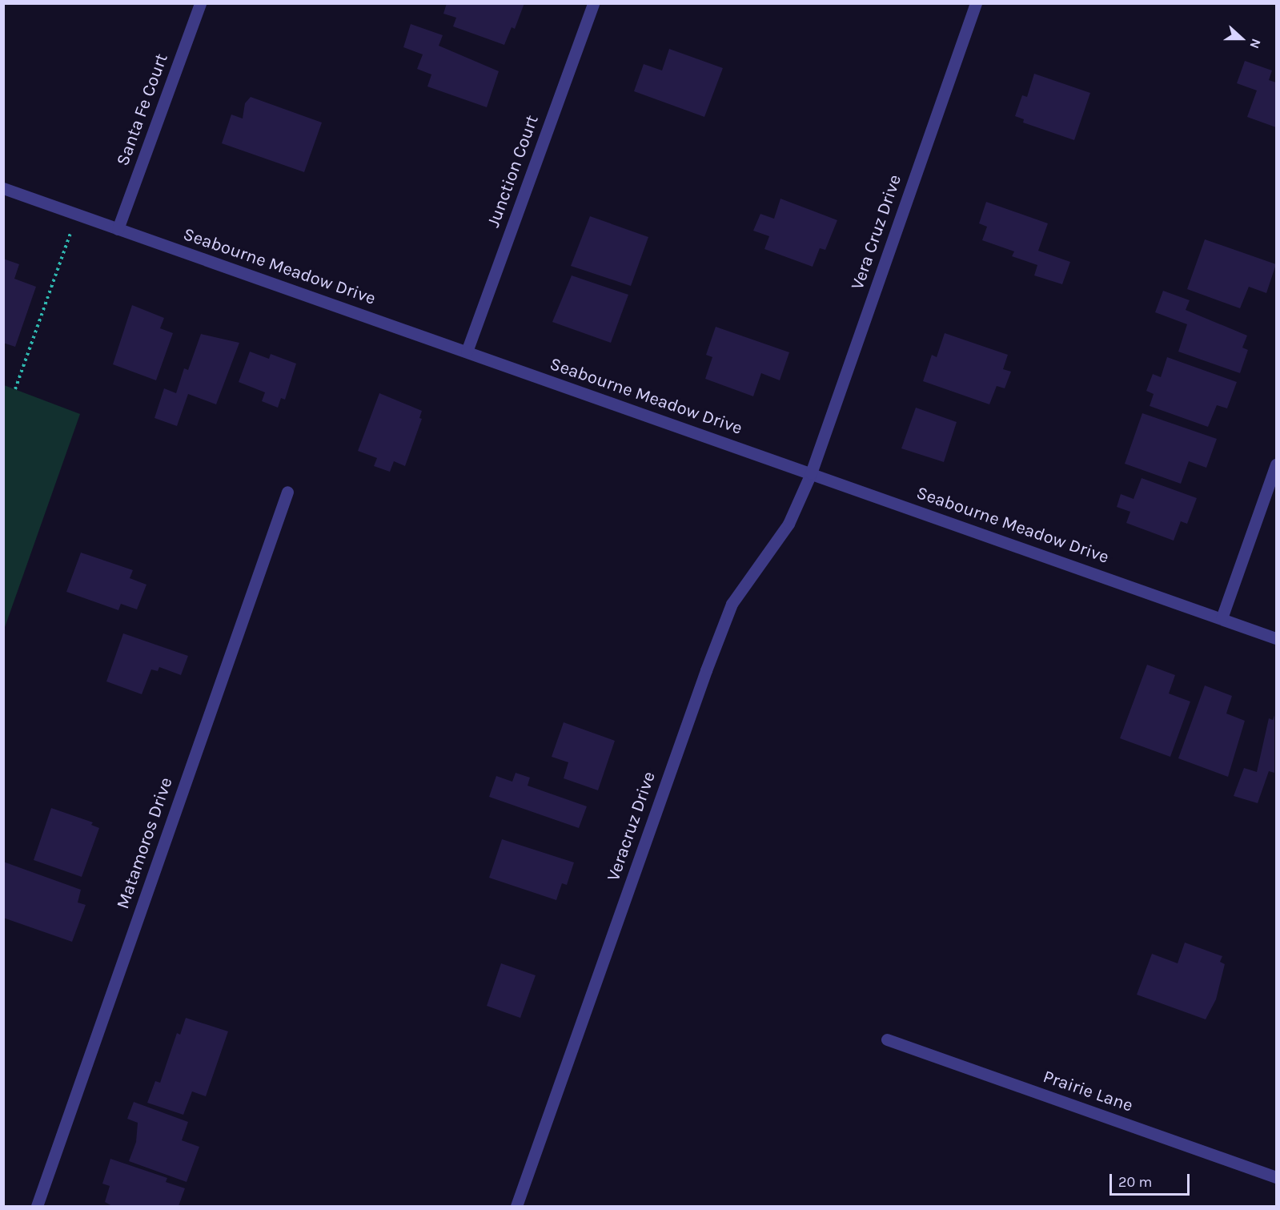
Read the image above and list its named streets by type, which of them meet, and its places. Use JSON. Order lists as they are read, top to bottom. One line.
{"streets":{"street":["Santa Fe Court","Junction Court","Vera Cruz Drive","Seabourne Meadow Drive","Veracruz Drive","Matamoros Drive","Prairie Lane"]},"crossings":[["Santa Fe Court","Seabourne Meadow Drive"],["Junction Court","Seabourne Meadow Drive"],["Vera Cruz Drive","Seabourne Meadow Drive"],["Vera Cruz Drive","Veracruz Drive"],["Seabourne Meadow Drive","Veracruz Drive"]],"scale_bar":"20 m","north":"right"}
